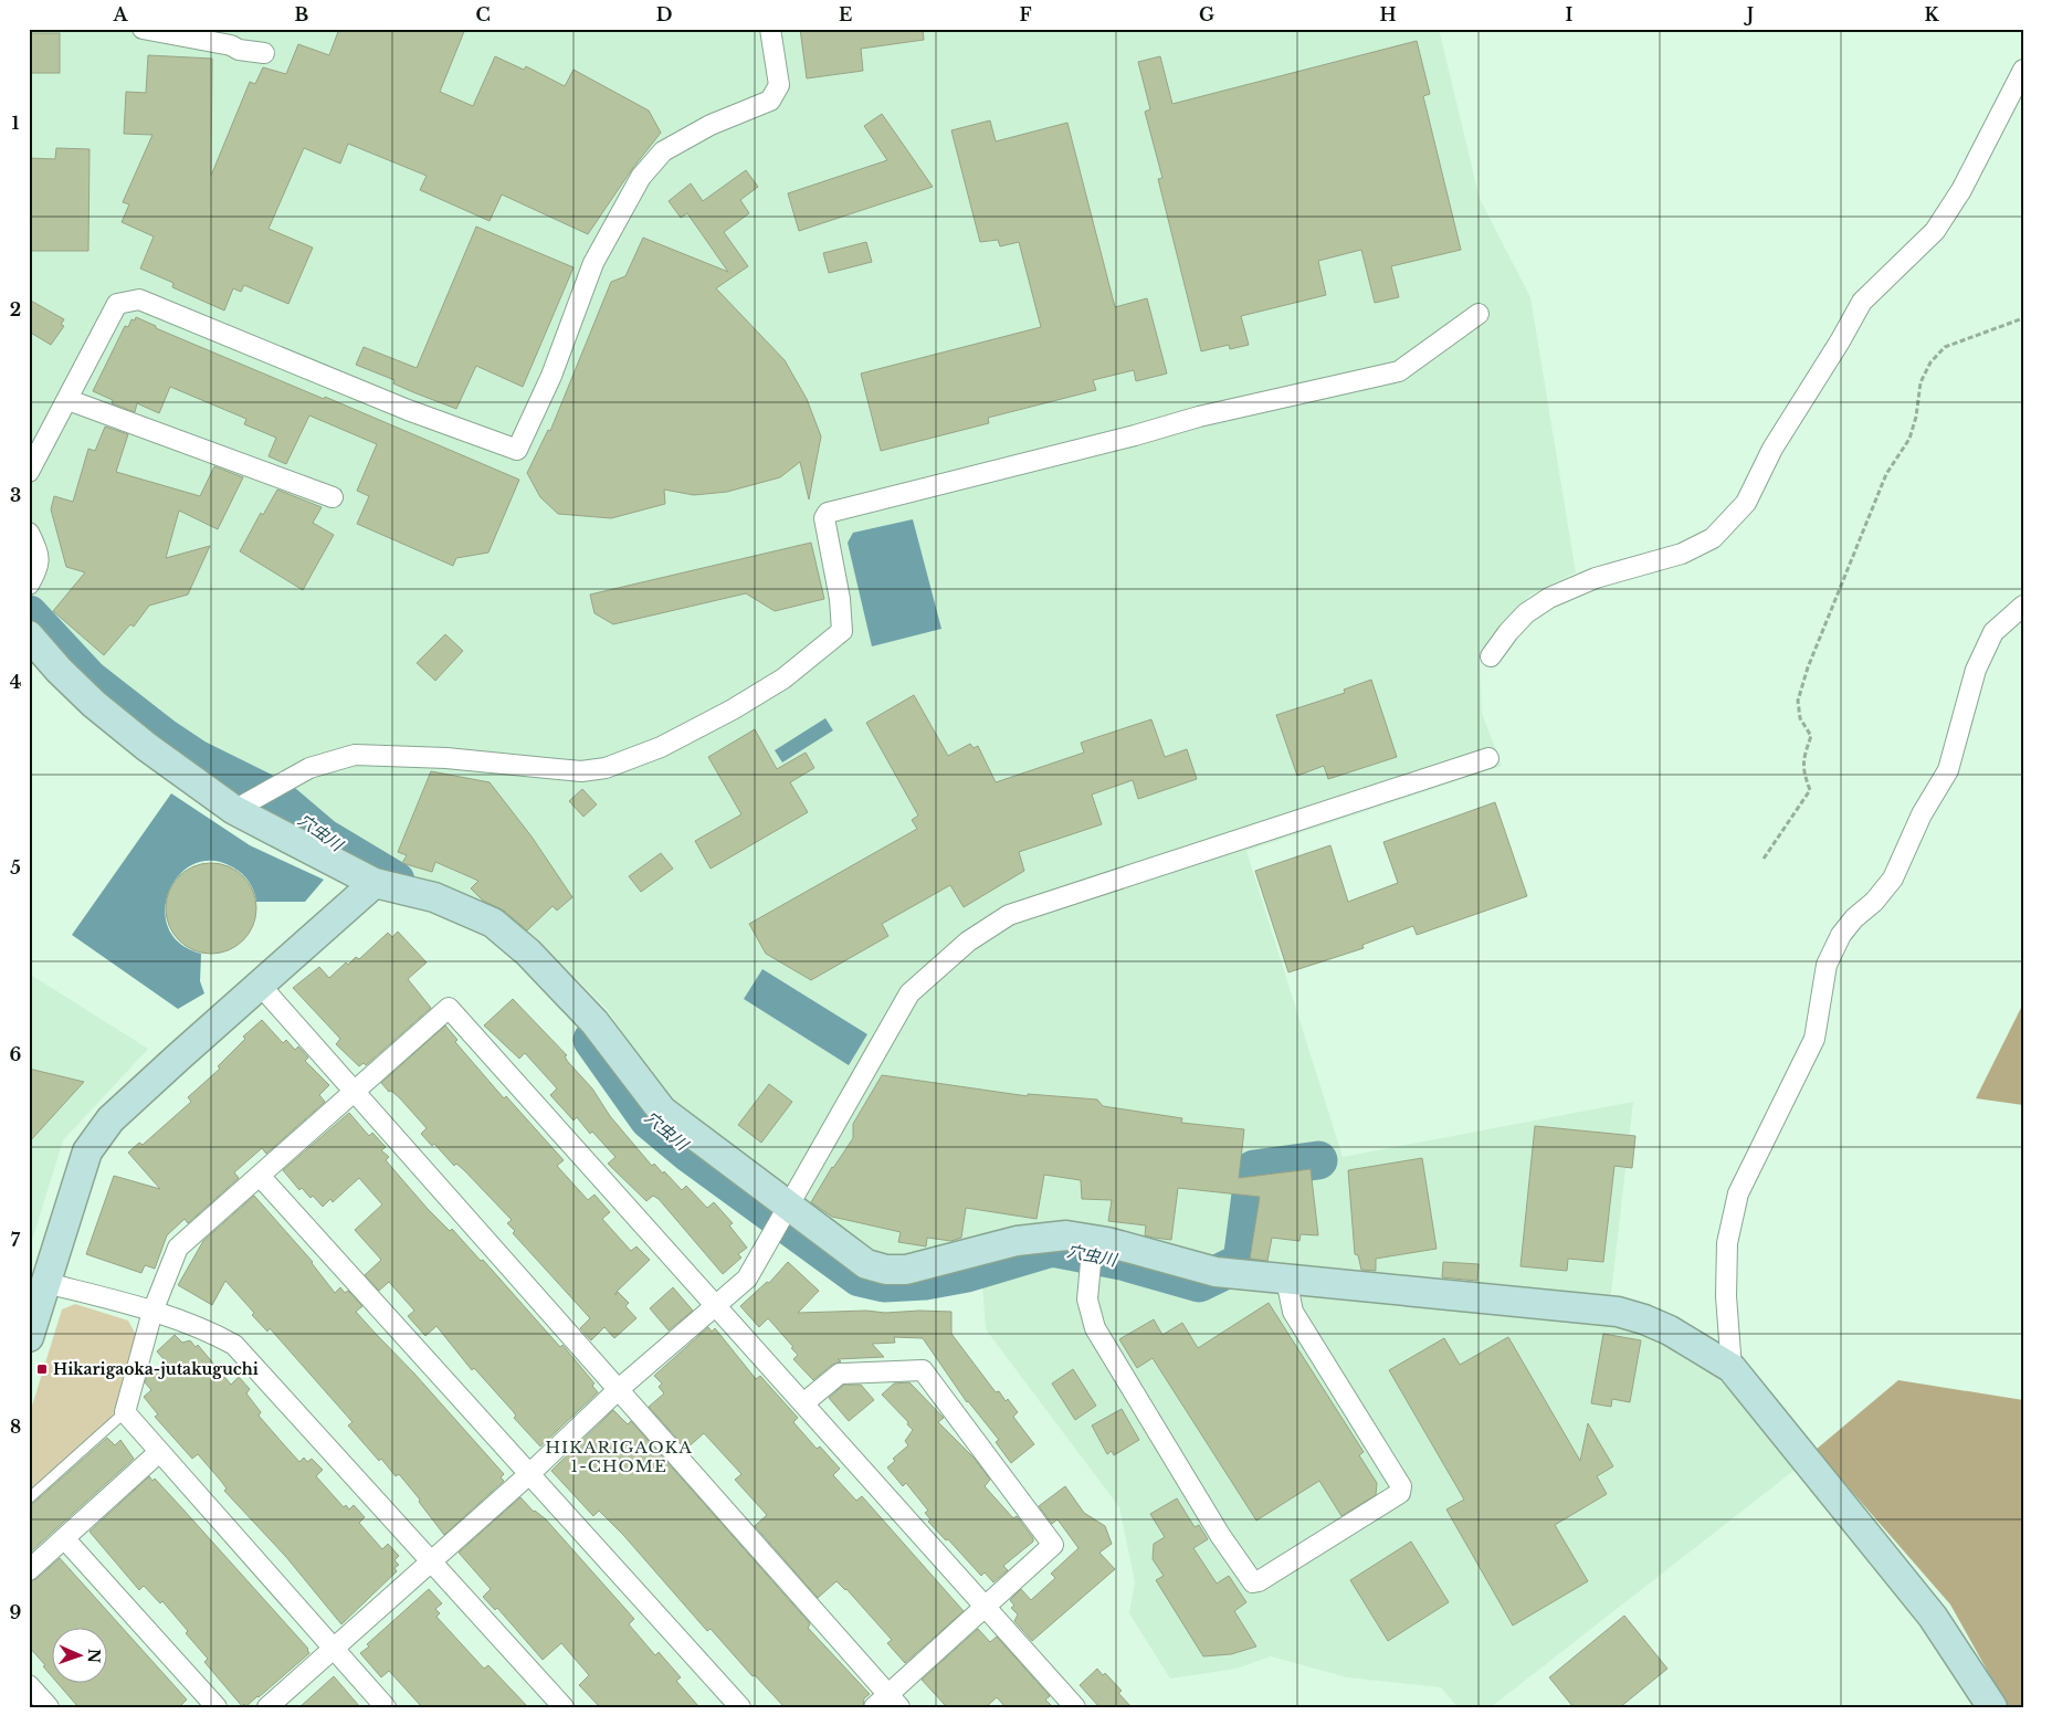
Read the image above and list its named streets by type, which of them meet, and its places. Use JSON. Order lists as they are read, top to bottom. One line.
{"districts":["HIKARIGAOKA 1-CHOME"],"water":["穴虫川"],"places":{"transit":["Hikarigaoka-jutakuguchi"]},"north":"right","grid":{"columns":["A","B","C","D","E","F","G","H","I","J","K"],"rows":["1","2","3","4","5","6","7","8","9"]}}
